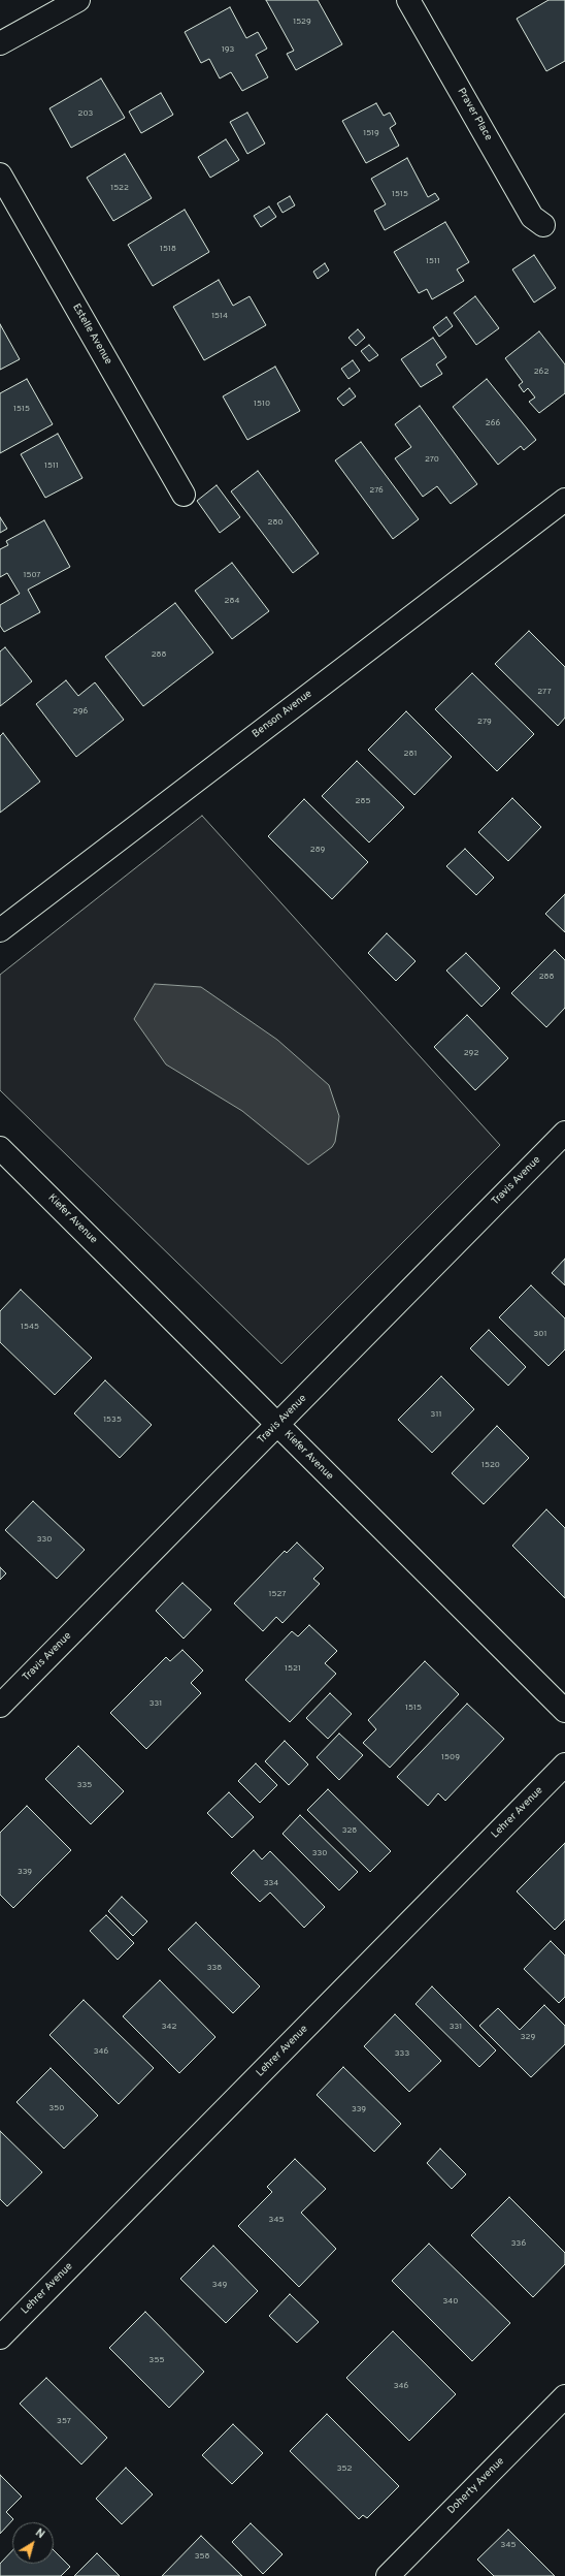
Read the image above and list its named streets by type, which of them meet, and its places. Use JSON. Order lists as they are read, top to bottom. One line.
{"streets":{"street":["Praver Place","Estelle Avenue","Benson Avenue","Travis Avenue","Kiefer Avenue","Lehrer Avenue","Doherty Avenue"]},"crossings":[["Travis Avenue","Kiefer Avenue"]],"house_numbers":["1529","193","203","1519","1522","1515","1518","1511","1514","262","1510","1515","266","270","1511","276","280","1507","284","288","277","296","279","281","285","289","288","292","1545","301","311","1535","1520","330","1527","1521","331","1515","1509","335","328","330","339","334","338","342","331","329","346","333","350","339","345","336","349","340","355","346","357","352","345","358"],"north":"top right"}
